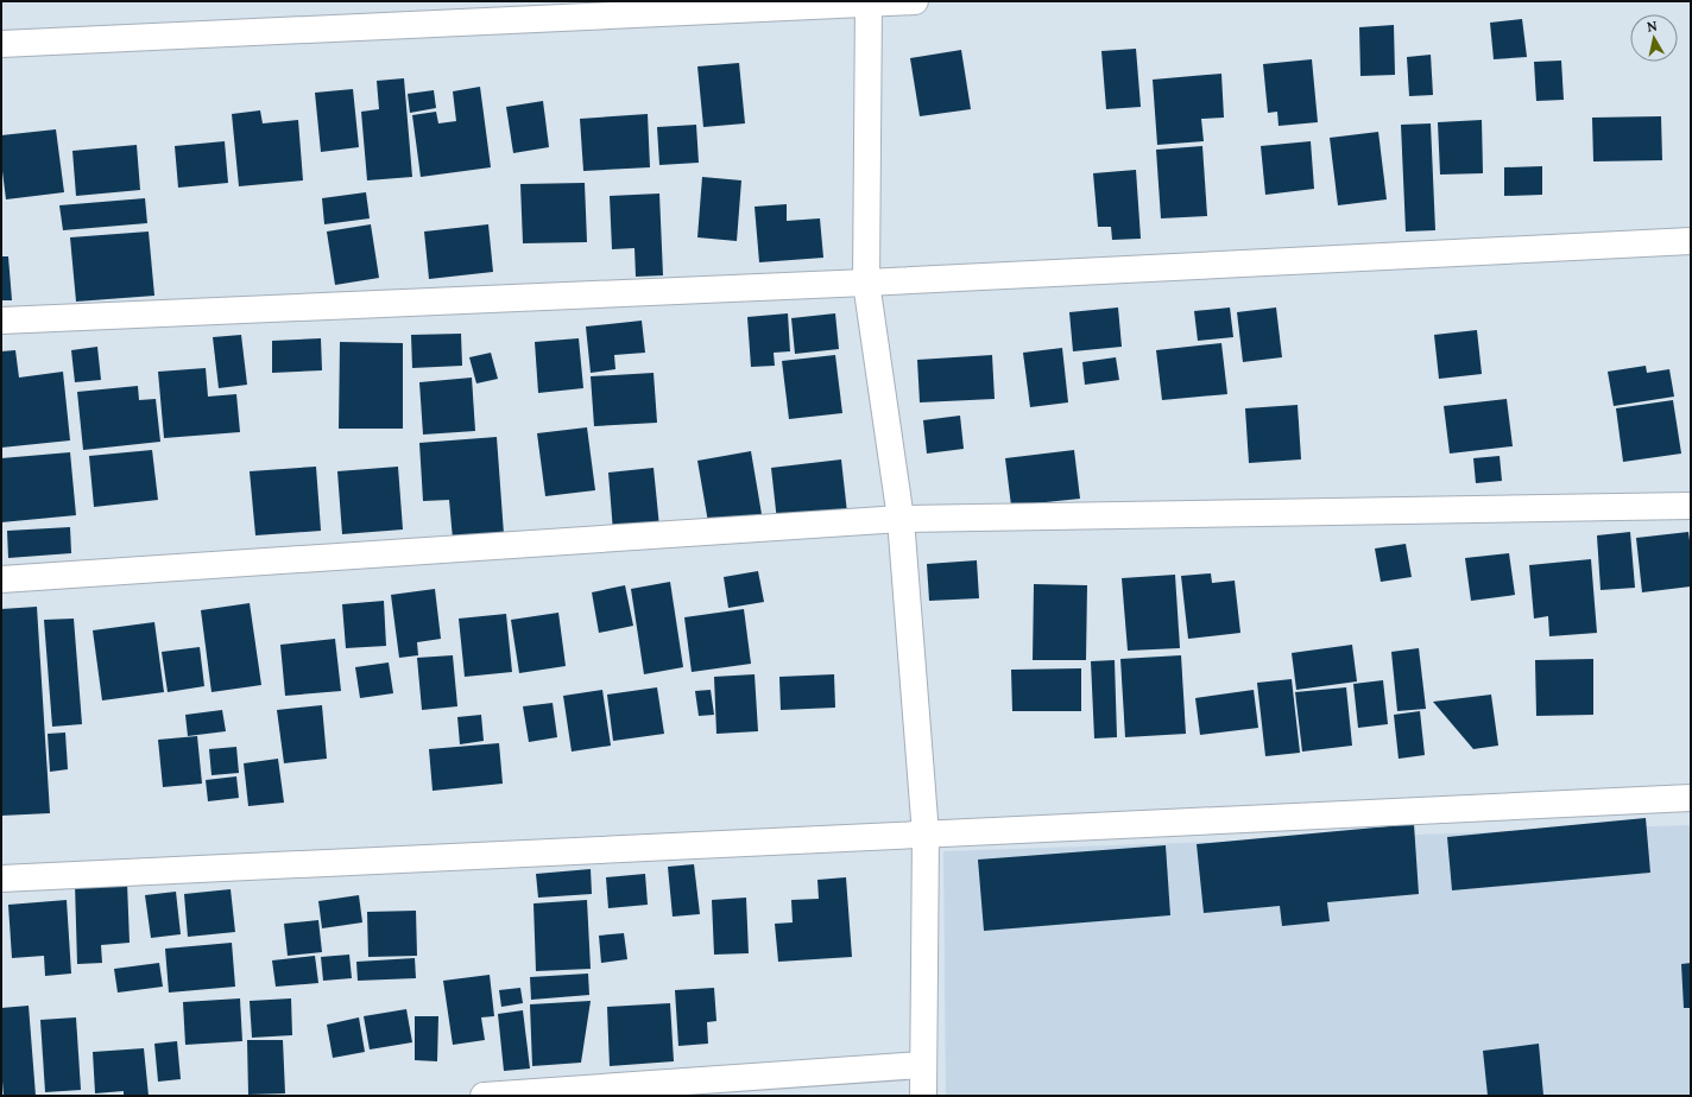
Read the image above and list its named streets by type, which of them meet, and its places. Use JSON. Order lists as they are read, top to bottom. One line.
{"north":"top"}
